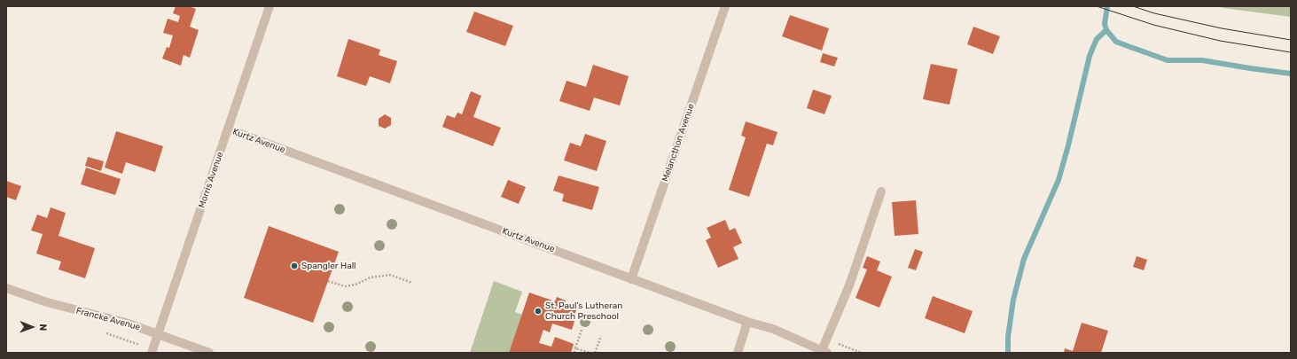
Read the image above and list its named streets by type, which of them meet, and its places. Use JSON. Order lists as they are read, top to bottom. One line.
{"streets":{"street":["Kurtz Avenue","Melancthon Avenue","Morris Avenue","Francke Avenue"]},"crossings":[["Kurtz Avenue","Melancthon Avenue"],["Kurtz Avenue","Morris Avenue"],["Morris Avenue","Francke Avenue"]],"places":["Spangler Hall","St. Paul's Lutheran Church Preschool"],"north":"right"}
